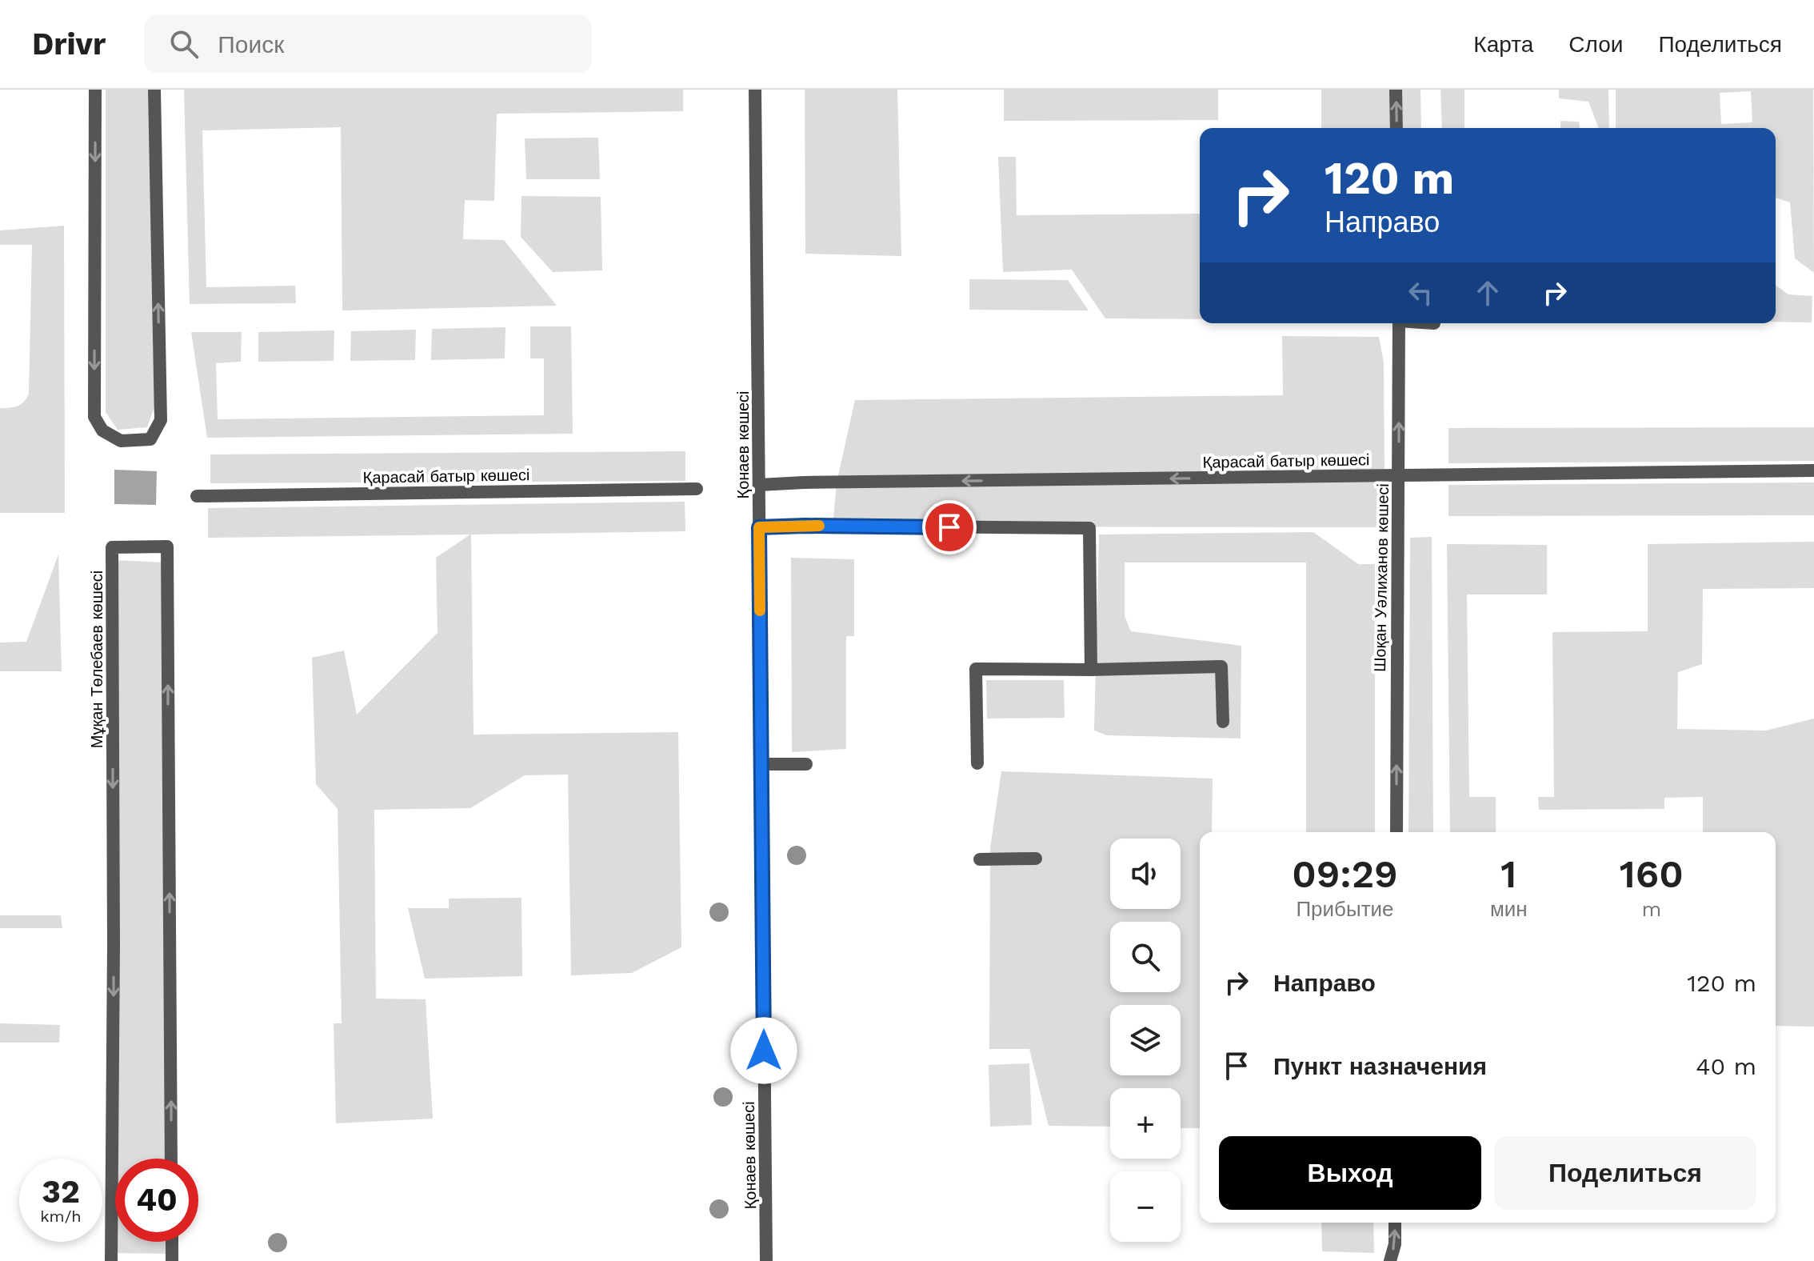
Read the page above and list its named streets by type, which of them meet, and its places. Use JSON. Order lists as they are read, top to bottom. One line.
{"streets":{"street":["Қонаев көшесі","Қарасай батыр көшесі","Шоқан Уәлиханов көшесі","Мұқан Төлебаев көшесі"]},"crossings":[["Қонаев көшесі","Қарасай батыр көшесі"],["Қарасай батыр көшесі","Шоқан Уәлиханов көшесі"]],"one_way":["Қарасай батыр көшесі","Шоқан Уәлиханов көшесі"],"page":{"header":"Drivr","search":"Поиск","nav":["Карта","Слои","Поделиться"],"turn":["120 m","Направо"],"eta":["09:29","Прибытие","1","мин","160","m"],"map_buttons":["+","−"],"list":[{"name":"Направо","value":"120 m"},{"name":"Пункт назначения","value":"40 m"}],"buttons":["Выход","Поделиться"],"speed":"32 km/h","limit":"40"}}
